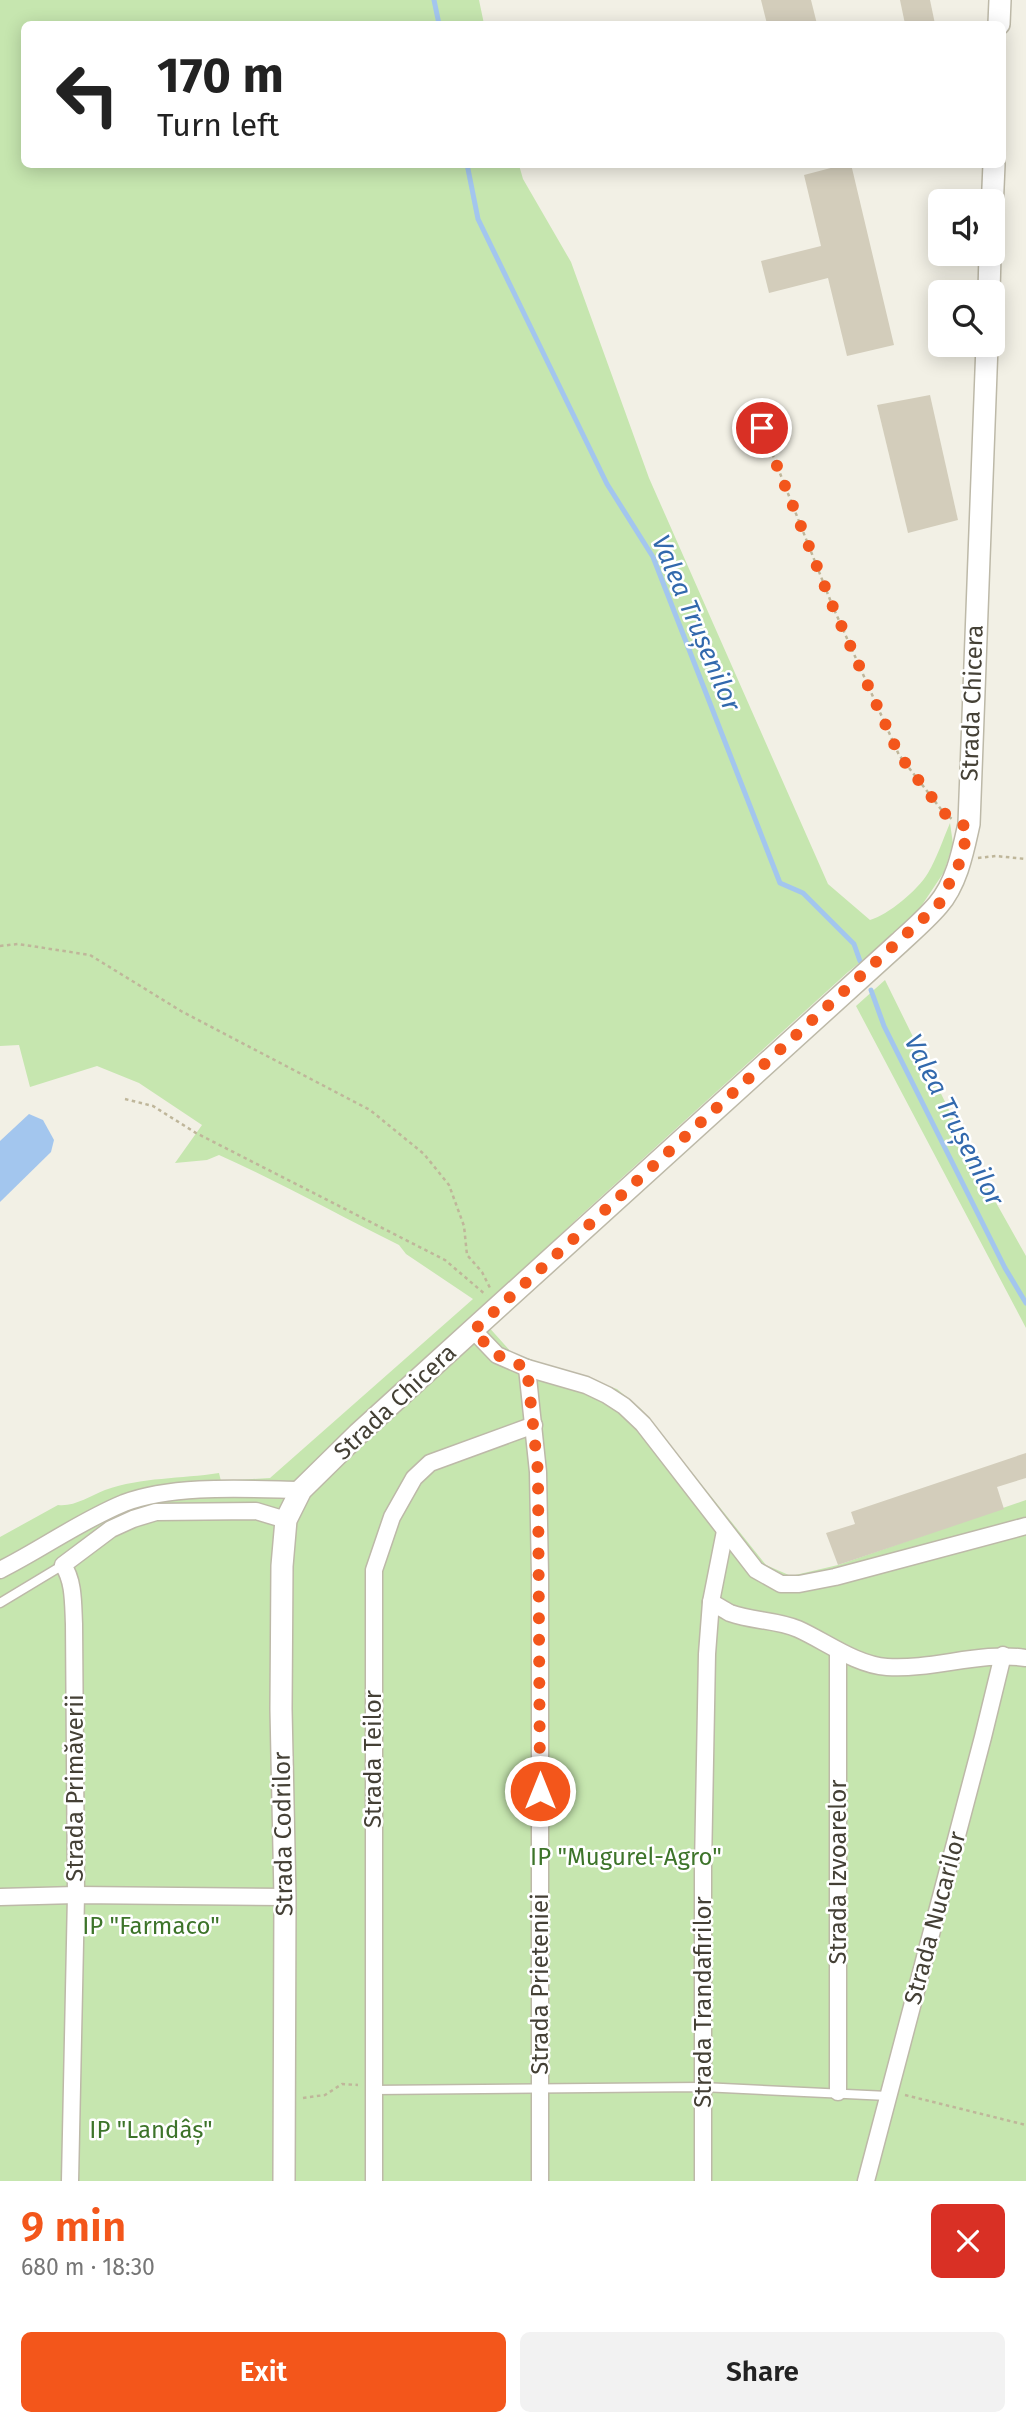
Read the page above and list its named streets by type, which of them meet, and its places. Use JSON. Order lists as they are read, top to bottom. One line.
{"streets":{"street":["Strada Chicera","Strada Teilor","Strada Primăverii","Strada Codrilor","Strada Izvoarelor","Strada Nucarilor","Strada Prieteniei","Strada Trandafirilor"]},"crossings":[["Strada Chicera","Strada Codrilor"],["Strada Teilor","Strada Prieteniei"]],"water":["Valea Trușenilor"],"parks":["IP \"Mugurel-Agro\"","IP \"Farmaco\"","IP \"Landâș\""],"page":{"turn":["170 m","Turn left"],"heading":["9 min","680 m · 18:30"],"buttons":["Exit","Share"]}}
